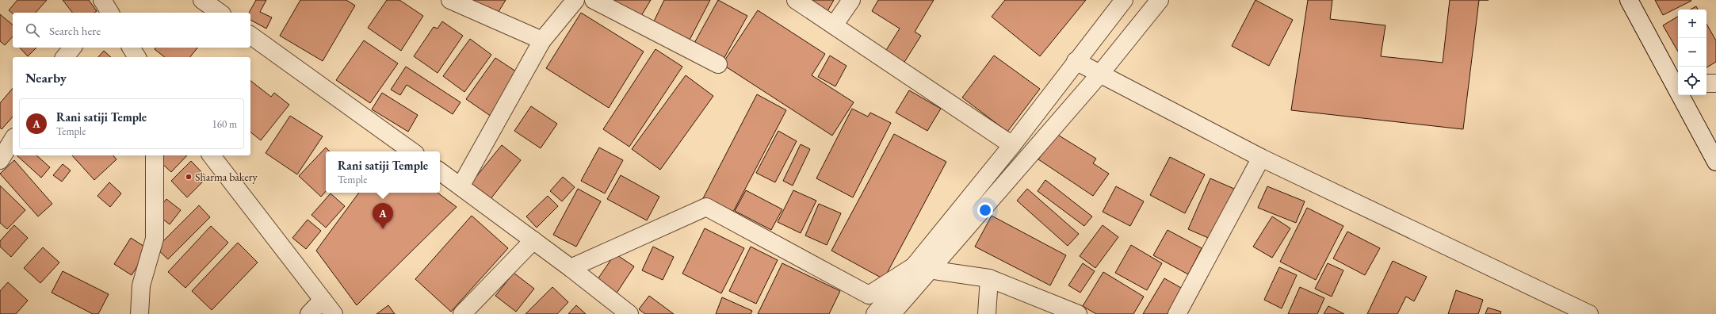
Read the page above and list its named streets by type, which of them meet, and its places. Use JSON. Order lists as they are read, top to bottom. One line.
{"places":["Sharma bakery"],"page":{"map_buttons":["+","−"],"search":"Search here","heading":"Nearby","list":[{"mark":"A","name":"Rani satiji Temple","note":"Temple","value":"160 m"}],"popup":["Rani satiji Temple","Temple"],"pins":"A"}}
